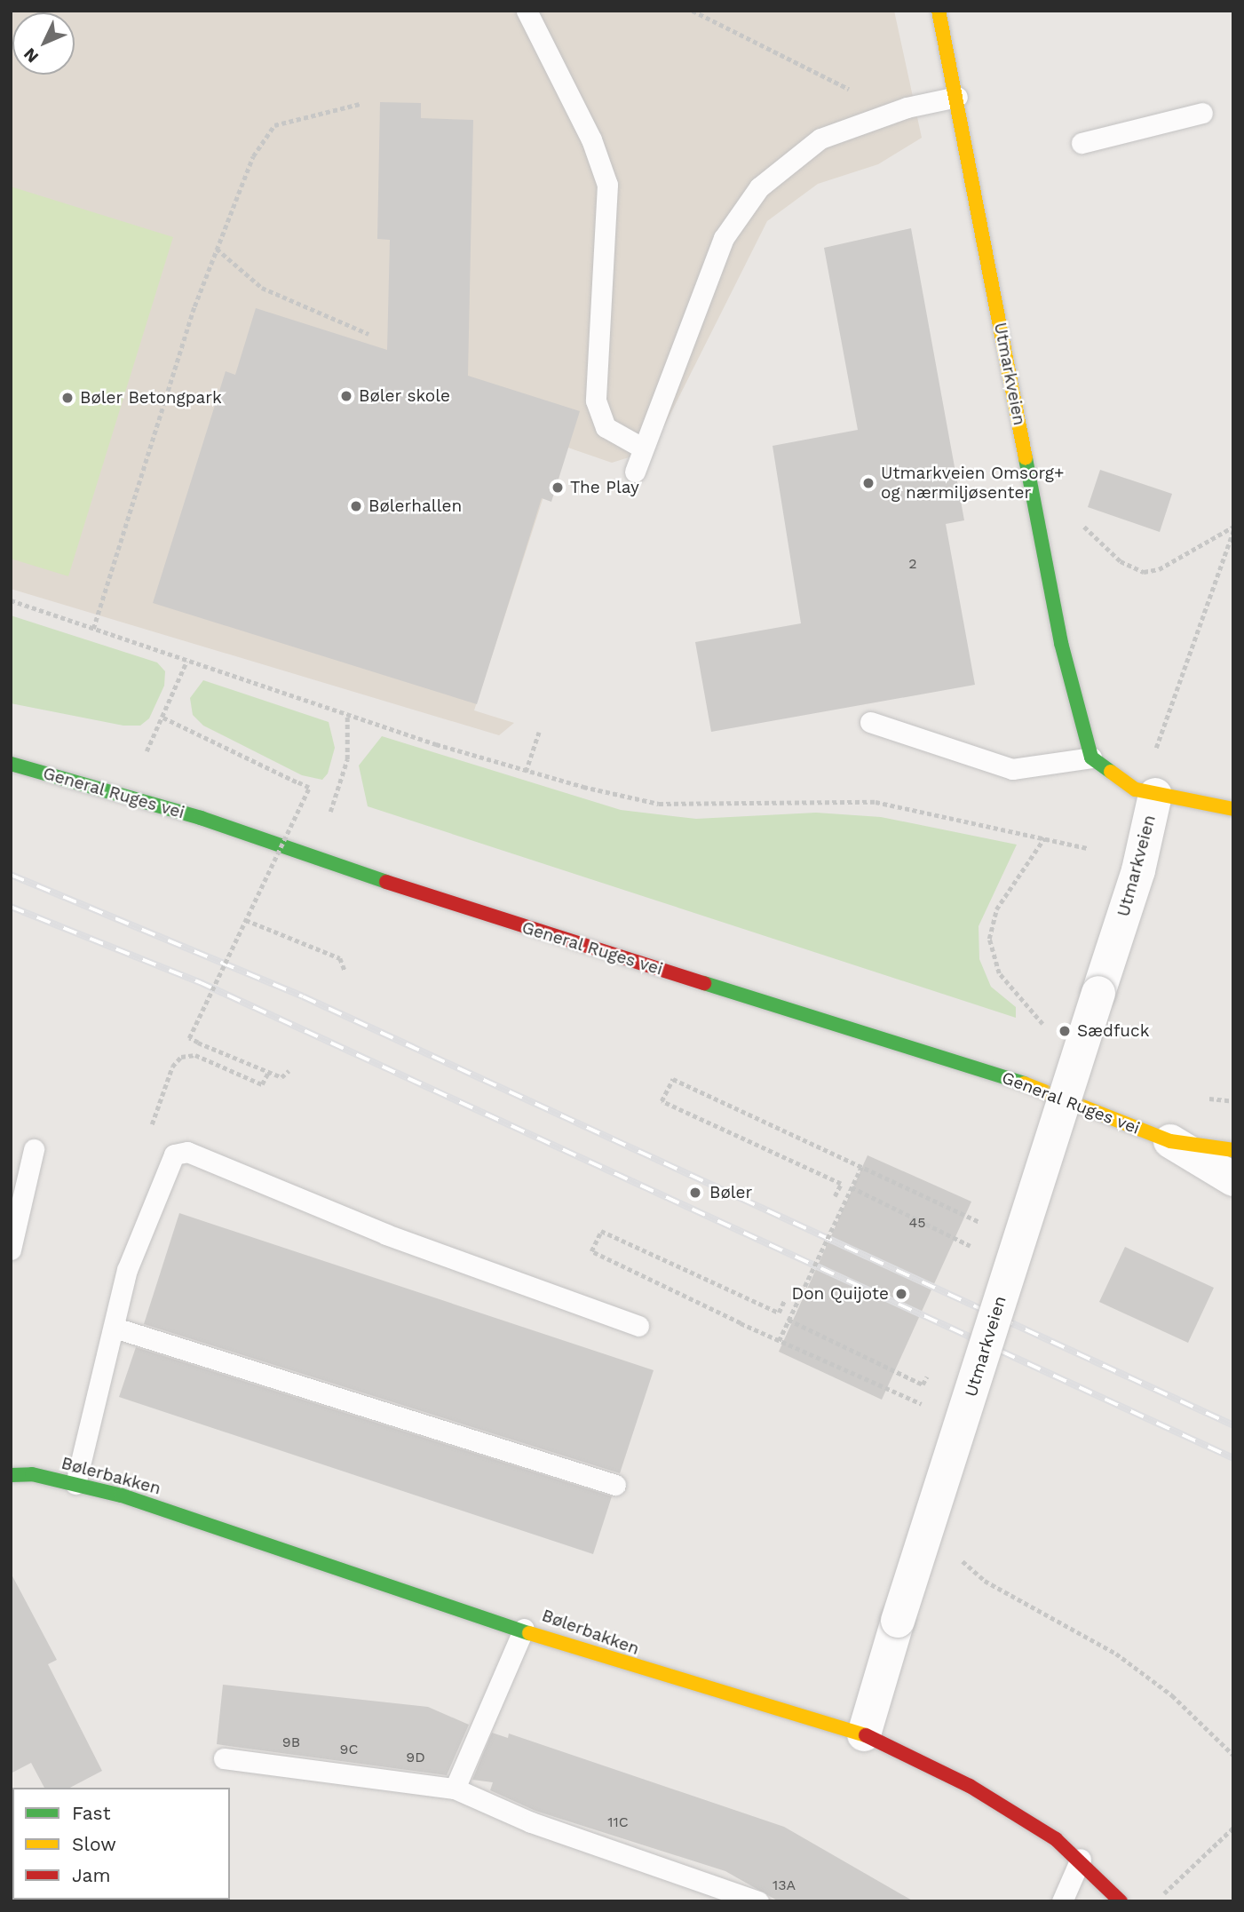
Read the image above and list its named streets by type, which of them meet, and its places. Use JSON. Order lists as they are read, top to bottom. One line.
{"streets":{"street":["Utmarkveien","General Ruges vei","Bølerbakken"]},"crossings":[["Utmarkveien","Bølerbakken"]],"places":["Bøler skole","Bøler Betongpark","Utmarkveien Omsorg+ og nærmiljøsenter","The Play","Bølerhallen","Sædfuck","Bøler","Don Quijote"],"house_numbers":["2","45","9B","9C","9D","11C","13A"],"legend":["Fast","Slow","Jam"],"north":"bottom left"}
